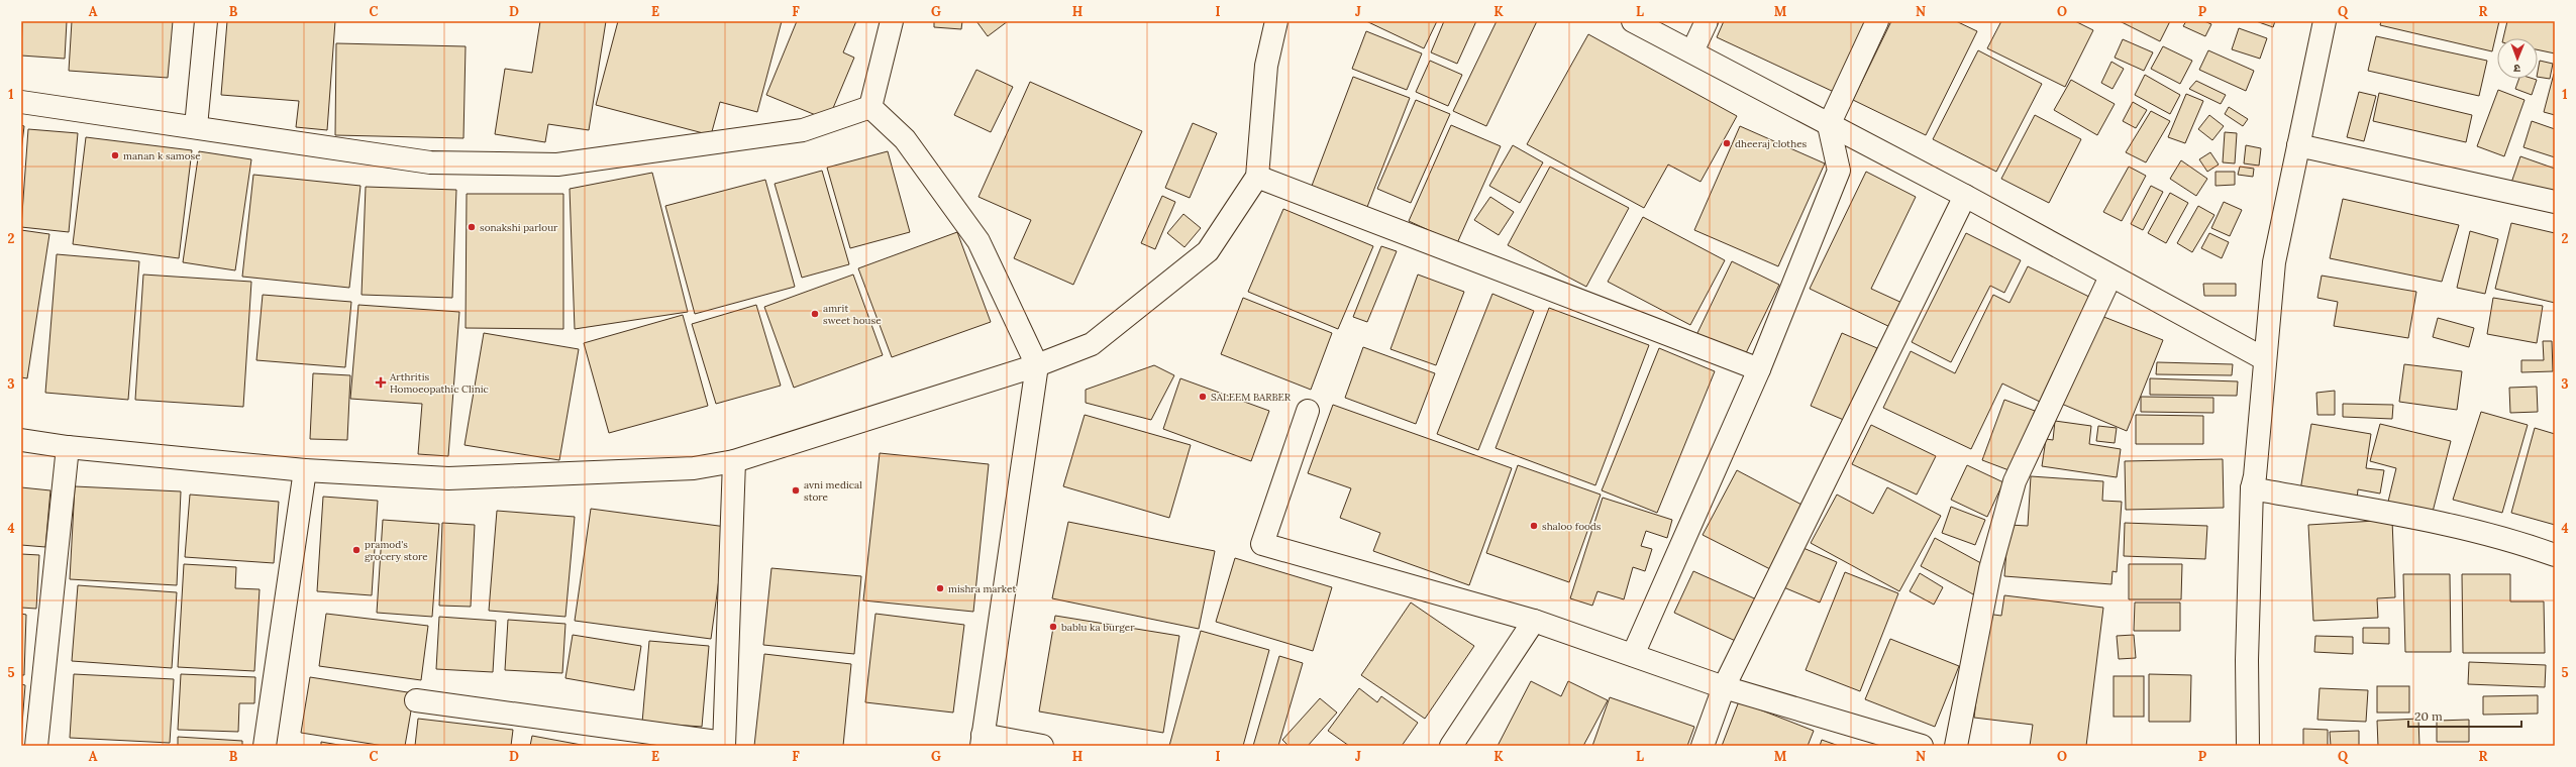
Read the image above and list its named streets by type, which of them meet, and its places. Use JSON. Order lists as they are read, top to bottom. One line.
{"places":{"other":["dheeraj clothes","manan k samose","sonakshi parlour","amrit sweet house","SALEEM BARBER","avni medical store","shaloo foods","pramod's grocery store","mishra market","bablu ka burger"],"health":["Arthritis Homoeopathic Clinic"]},"scale_bar":"20 m","north":"bottom","grid":{"columns":["A","B","C","D","E","F","G","H","I","J","K","L","M","N","O","P","Q","R"],"rows":["1","2","3","4","5"]}}
